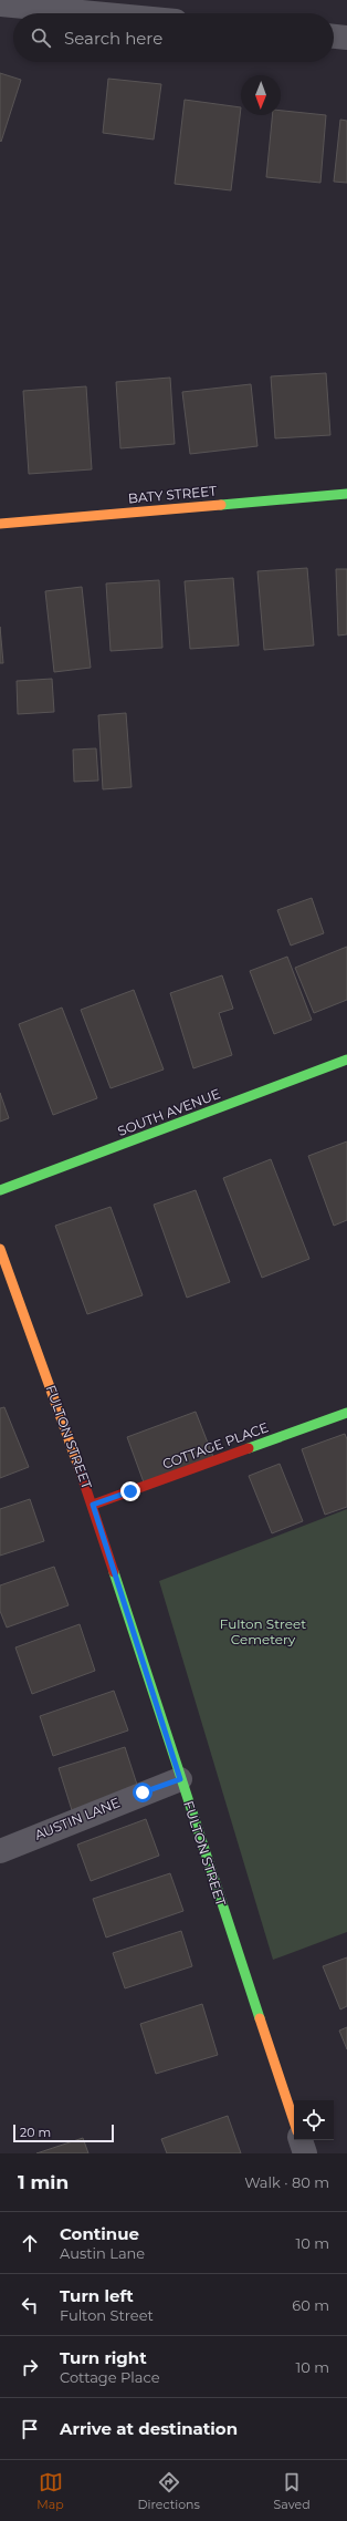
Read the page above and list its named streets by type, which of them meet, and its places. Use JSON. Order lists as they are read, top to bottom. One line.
{"streets":{"street":["BATY STREET","SOUTH AVENUE","FULTON STREET","COTTAGE PLACE","AUSTIN LANE"]},"crossings":[["FULTON STREET","COTTAGE PLACE"],["FULTON STREET","AUSTIN LANE"]],"parks":["Fulton Street Cemetery"],"scale_bar":"20 m","north":"bottom","page":{"search":"Search here","scale":"20 m","heading":["1 min","Walk · 80 m"],"list":[["Continue","Austin Lane","10 m"],["Turn left","Fulton Street","60 m"],["Turn right","Cottage Place","10 m"],"Arrive at destination"],"nav":["Map","Directions","Saved"]}}
